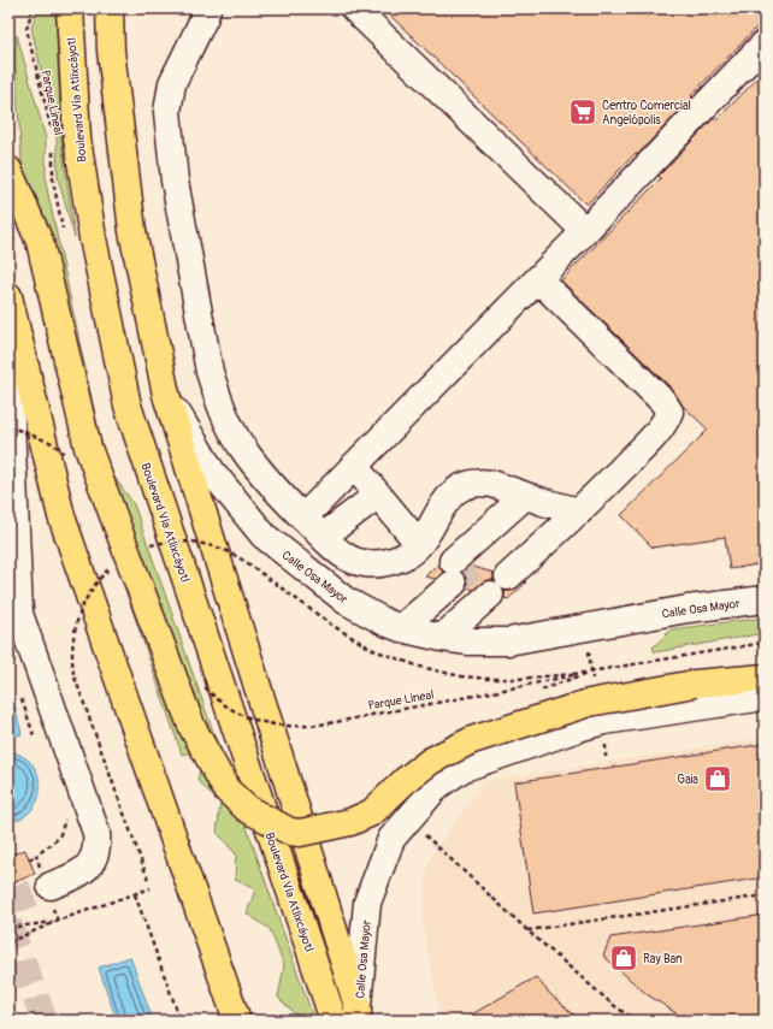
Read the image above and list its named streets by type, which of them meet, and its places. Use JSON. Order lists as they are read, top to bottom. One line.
{"streets":{"main road":["Boulevard Vía Atlixcáyotl"],"street":["Calle Osa Mayor"],"path":["Parque Lineal"]},"places":{"supermarket":["Centro Comercial Angelópolis"],"shop":["Gaia","Ray Ban"]}}
